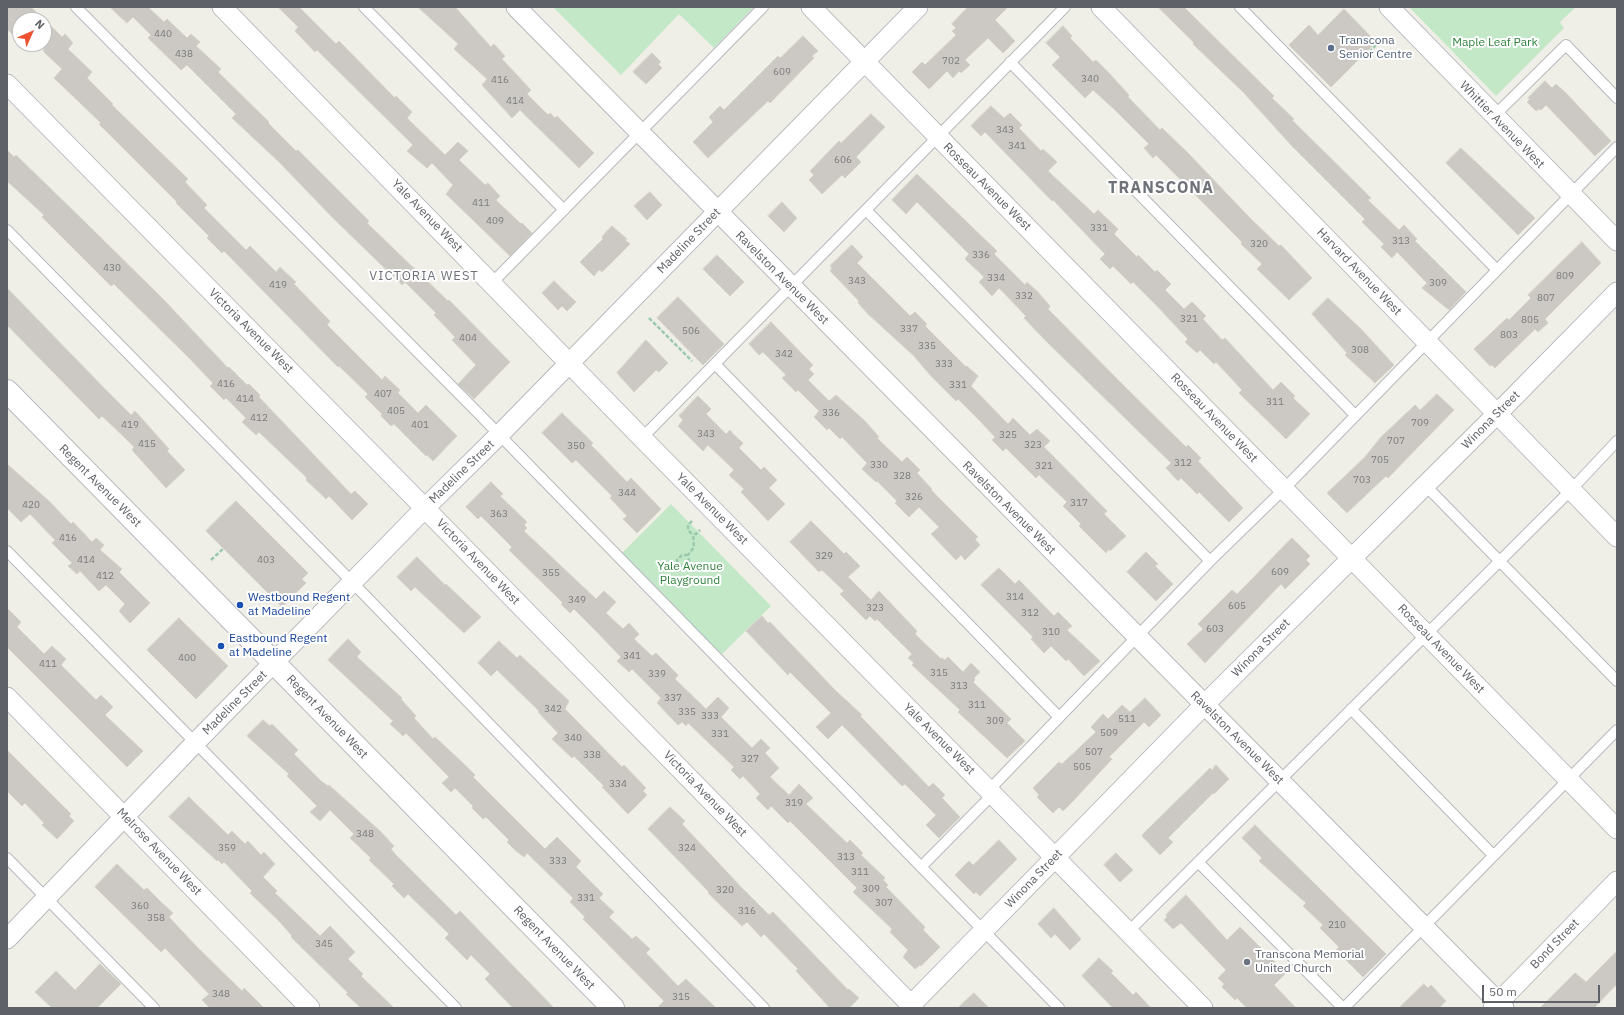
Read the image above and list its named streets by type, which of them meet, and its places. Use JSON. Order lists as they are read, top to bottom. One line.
{"streets":{"main road":["Regent Avenue West"],"street":["Whittier Avenue West","Rosseau Avenue West","Yale Avenue West","Madeline Street","Harvard Avenue West","Ravelston Avenue West","Victoria Avenue West","Winona Street","Melrose Avenue West","Bond Street"]},"crossings":[["Rosseau Avenue West","Madeline Street"],["Rosseau Avenue West","Winona Street"],["Yale Avenue West","Madeline Street"],["Yale Avenue West","Winona Street"],["Madeline Street","Ravelston Avenue West"],["Madeline Street","Victoria Avenue West"],["Madeline Street","Regent Avenue West"],["Madeline Street","Melrose Avenue West"],["Harvard Avenue West","Winona Street"],["Ravelston Avenue West","Winona Street"],["Ravelston Avenue West","Bond Street"],["Victoria Avenue West","Winona Street"]],"districts":["TRANSCONA","VICTORIA WEST"],"parks":["Maple Leaf Park","Yale Avenue Playground"],"places":["Transcona Senior Centre","Westbound Regent at Madeline","Eastbound Regent at Madeline","Transcona Memorial United Church"],"house_numbers":["440","438","702","609","340","416","414","343","341","606","411","409","331","313","320","336","430","809","334","343","309","419","332","807","321","805","337","506","803","404","335","308","342","333","416","331","407","414","311","405","336","412","709","419","401","343","325","707","415","323","350","705","312","330","321","328","703","344","326","317","420","363","416","329","414","403","609","355","412","314","349","605","323","312","603","310","341","400","411","315","339","313","337","311","342","335","333","511","309","509","331","340","507","338","327","505","334","319","348","359","324","313","333","311","309","320","331","307","360","316","358","210","345","348","315"],"scale_bar":"50 m","north":"top right"}
